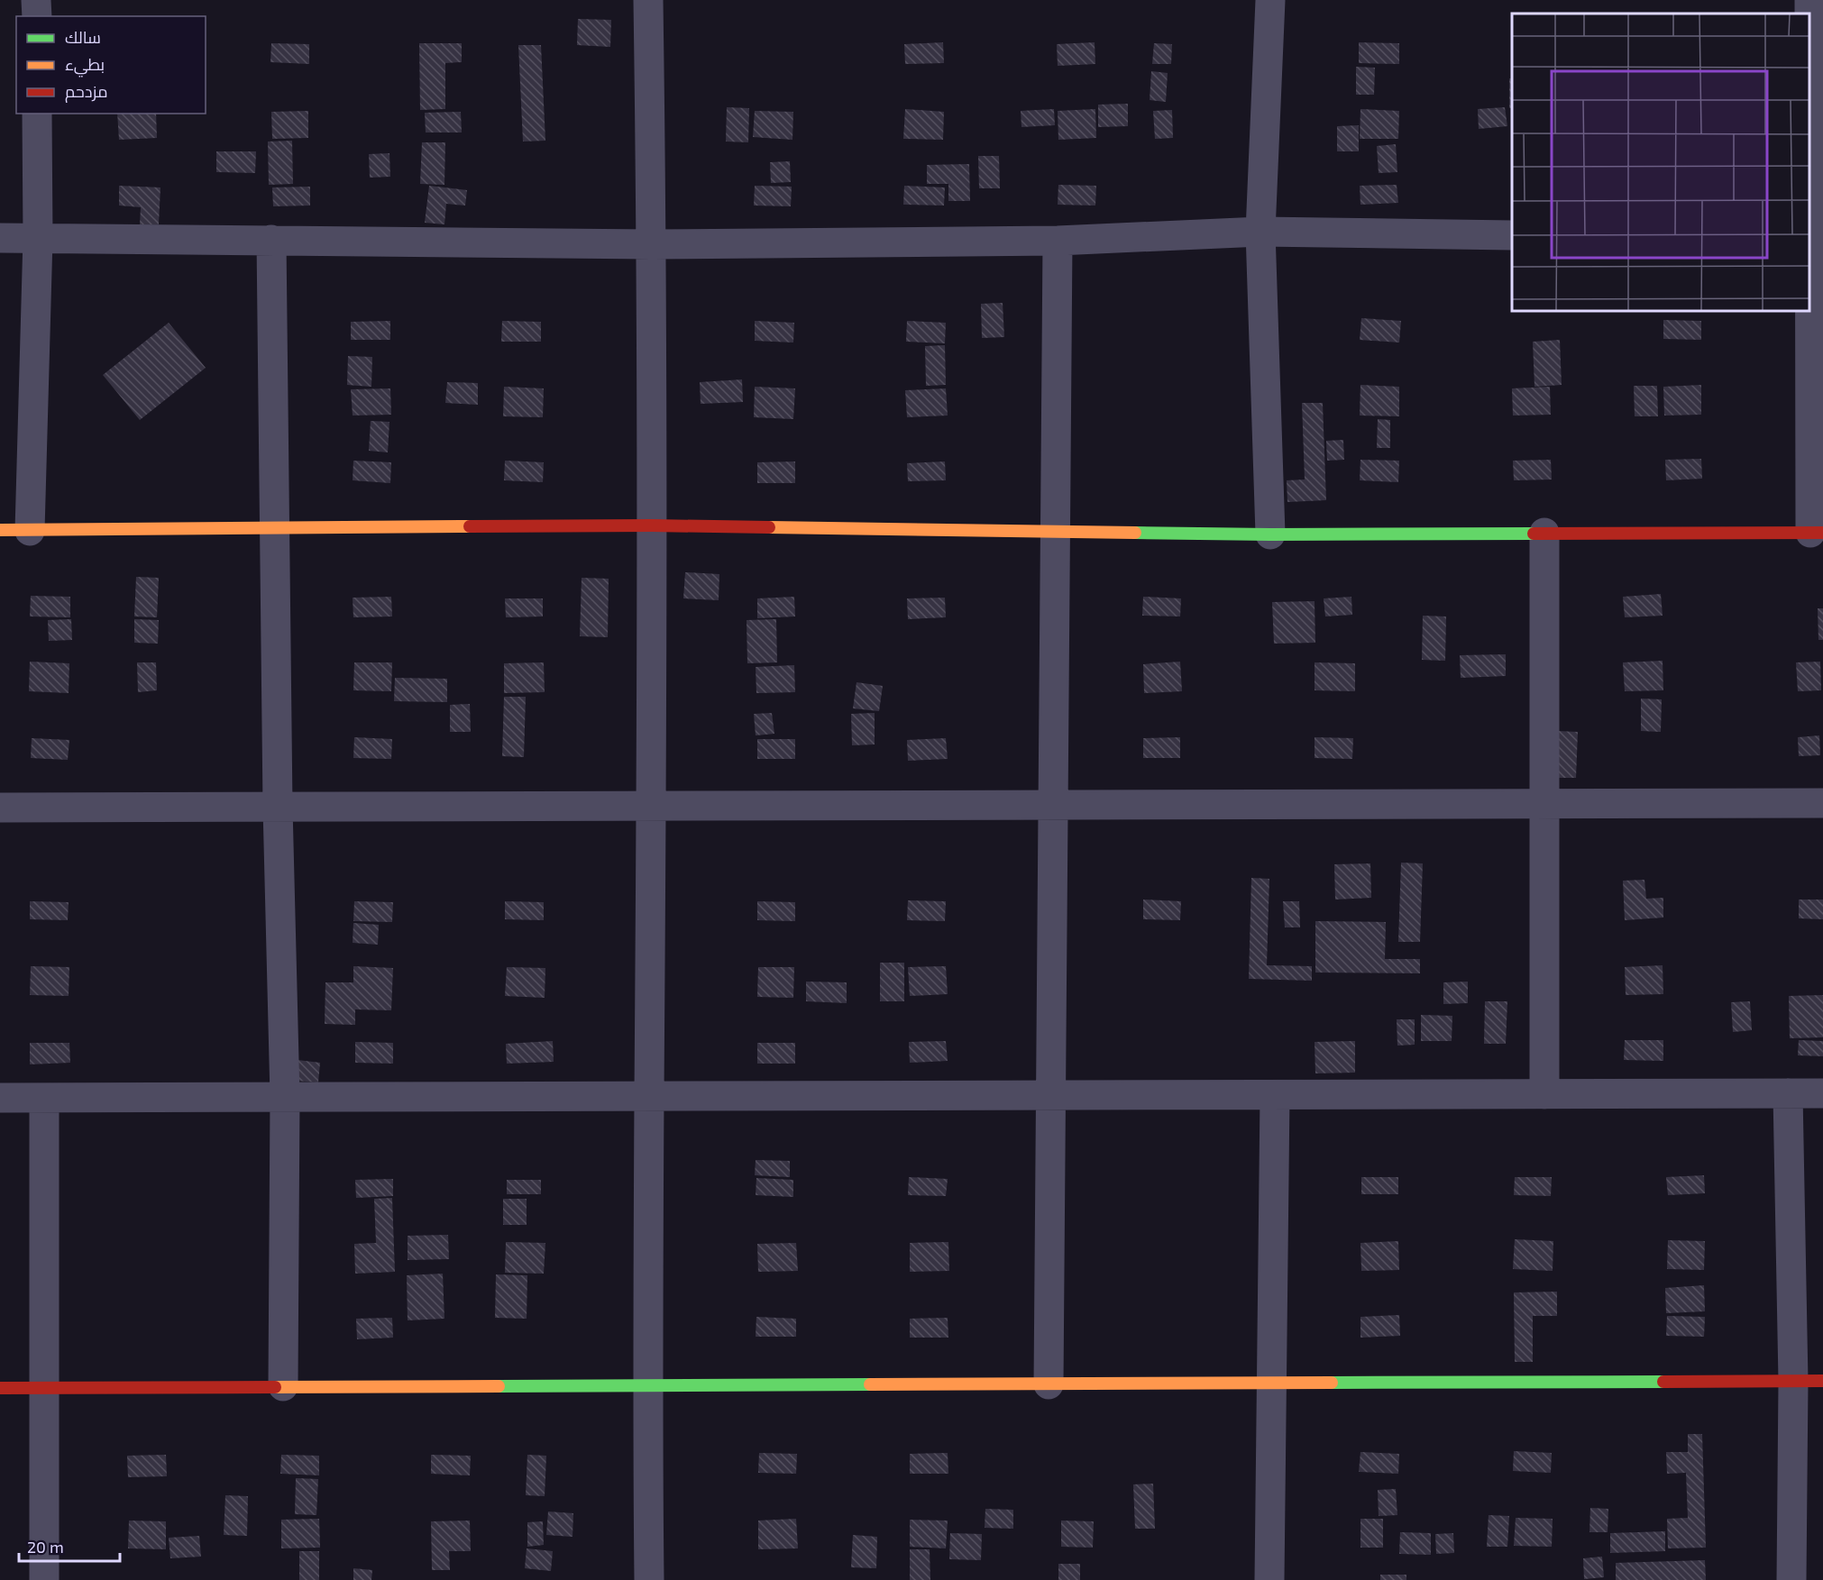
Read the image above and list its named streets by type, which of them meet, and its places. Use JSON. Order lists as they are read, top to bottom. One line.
{"legend":["سالك","بطيء","مزدحم"],"scale_bar":"20 m"}
